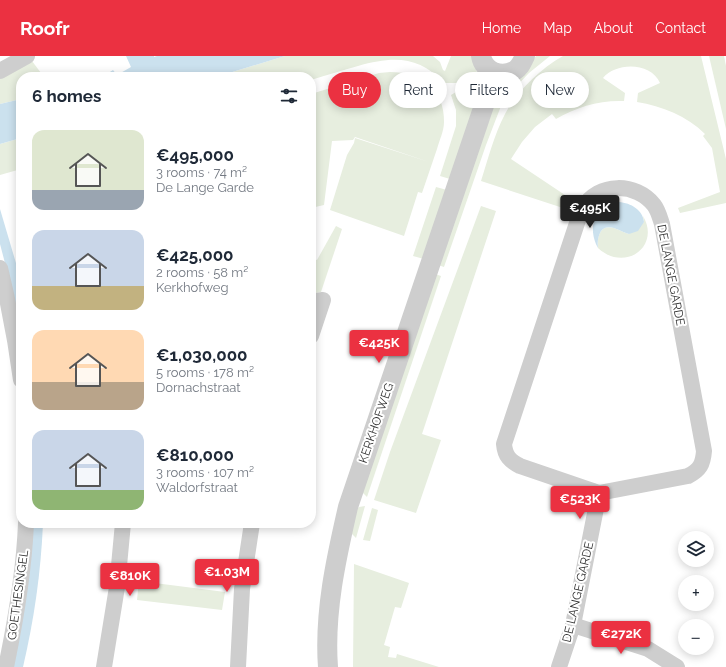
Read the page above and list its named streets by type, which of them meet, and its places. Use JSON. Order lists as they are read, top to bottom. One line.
{"streets":{"street":["DE LANGE GARDE","KERKHOFWEG","GOETHESINGEL"]},"page":{"header":"Roofr","nav":["Home","Map","About","Contact"],"chip":["Buy","Rent","Filters","New"],"heading":"6 homes","list":[{"name":"€495,000","note":"3 rooms · 74 m² · De Lange Garde"},{"name":"€425,000","note":"2 rooms · 58 m² · Kerkhofweg"},{"name":"€1,030,000","note":"5 rooms · 178 m² · Dornachstraat"},{"name":"€810,000","note":"3 rooms · 107 m² · Waldorfstraat"}],"price":["€495K","€425K","€523K","€1.03M","€810K","€272K"],"map_buttons":["+","−"]}}
